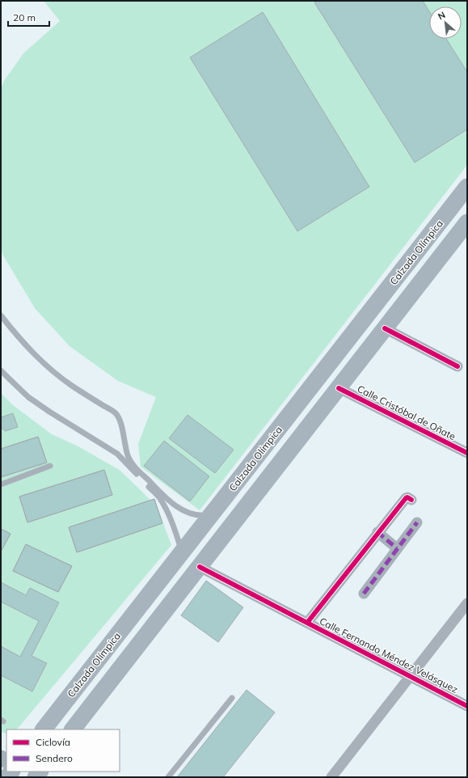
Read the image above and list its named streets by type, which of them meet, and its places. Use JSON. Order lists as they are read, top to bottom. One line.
{"streets":{"main road":["Calzada Olímpica"],"street":["Calle Cristóbal de Oñate","Calle Fernando Méndez Velásquez"]},"legend":["Ciclovía","Sendero"],"scale_bar":"20 m","north":"top left"}
